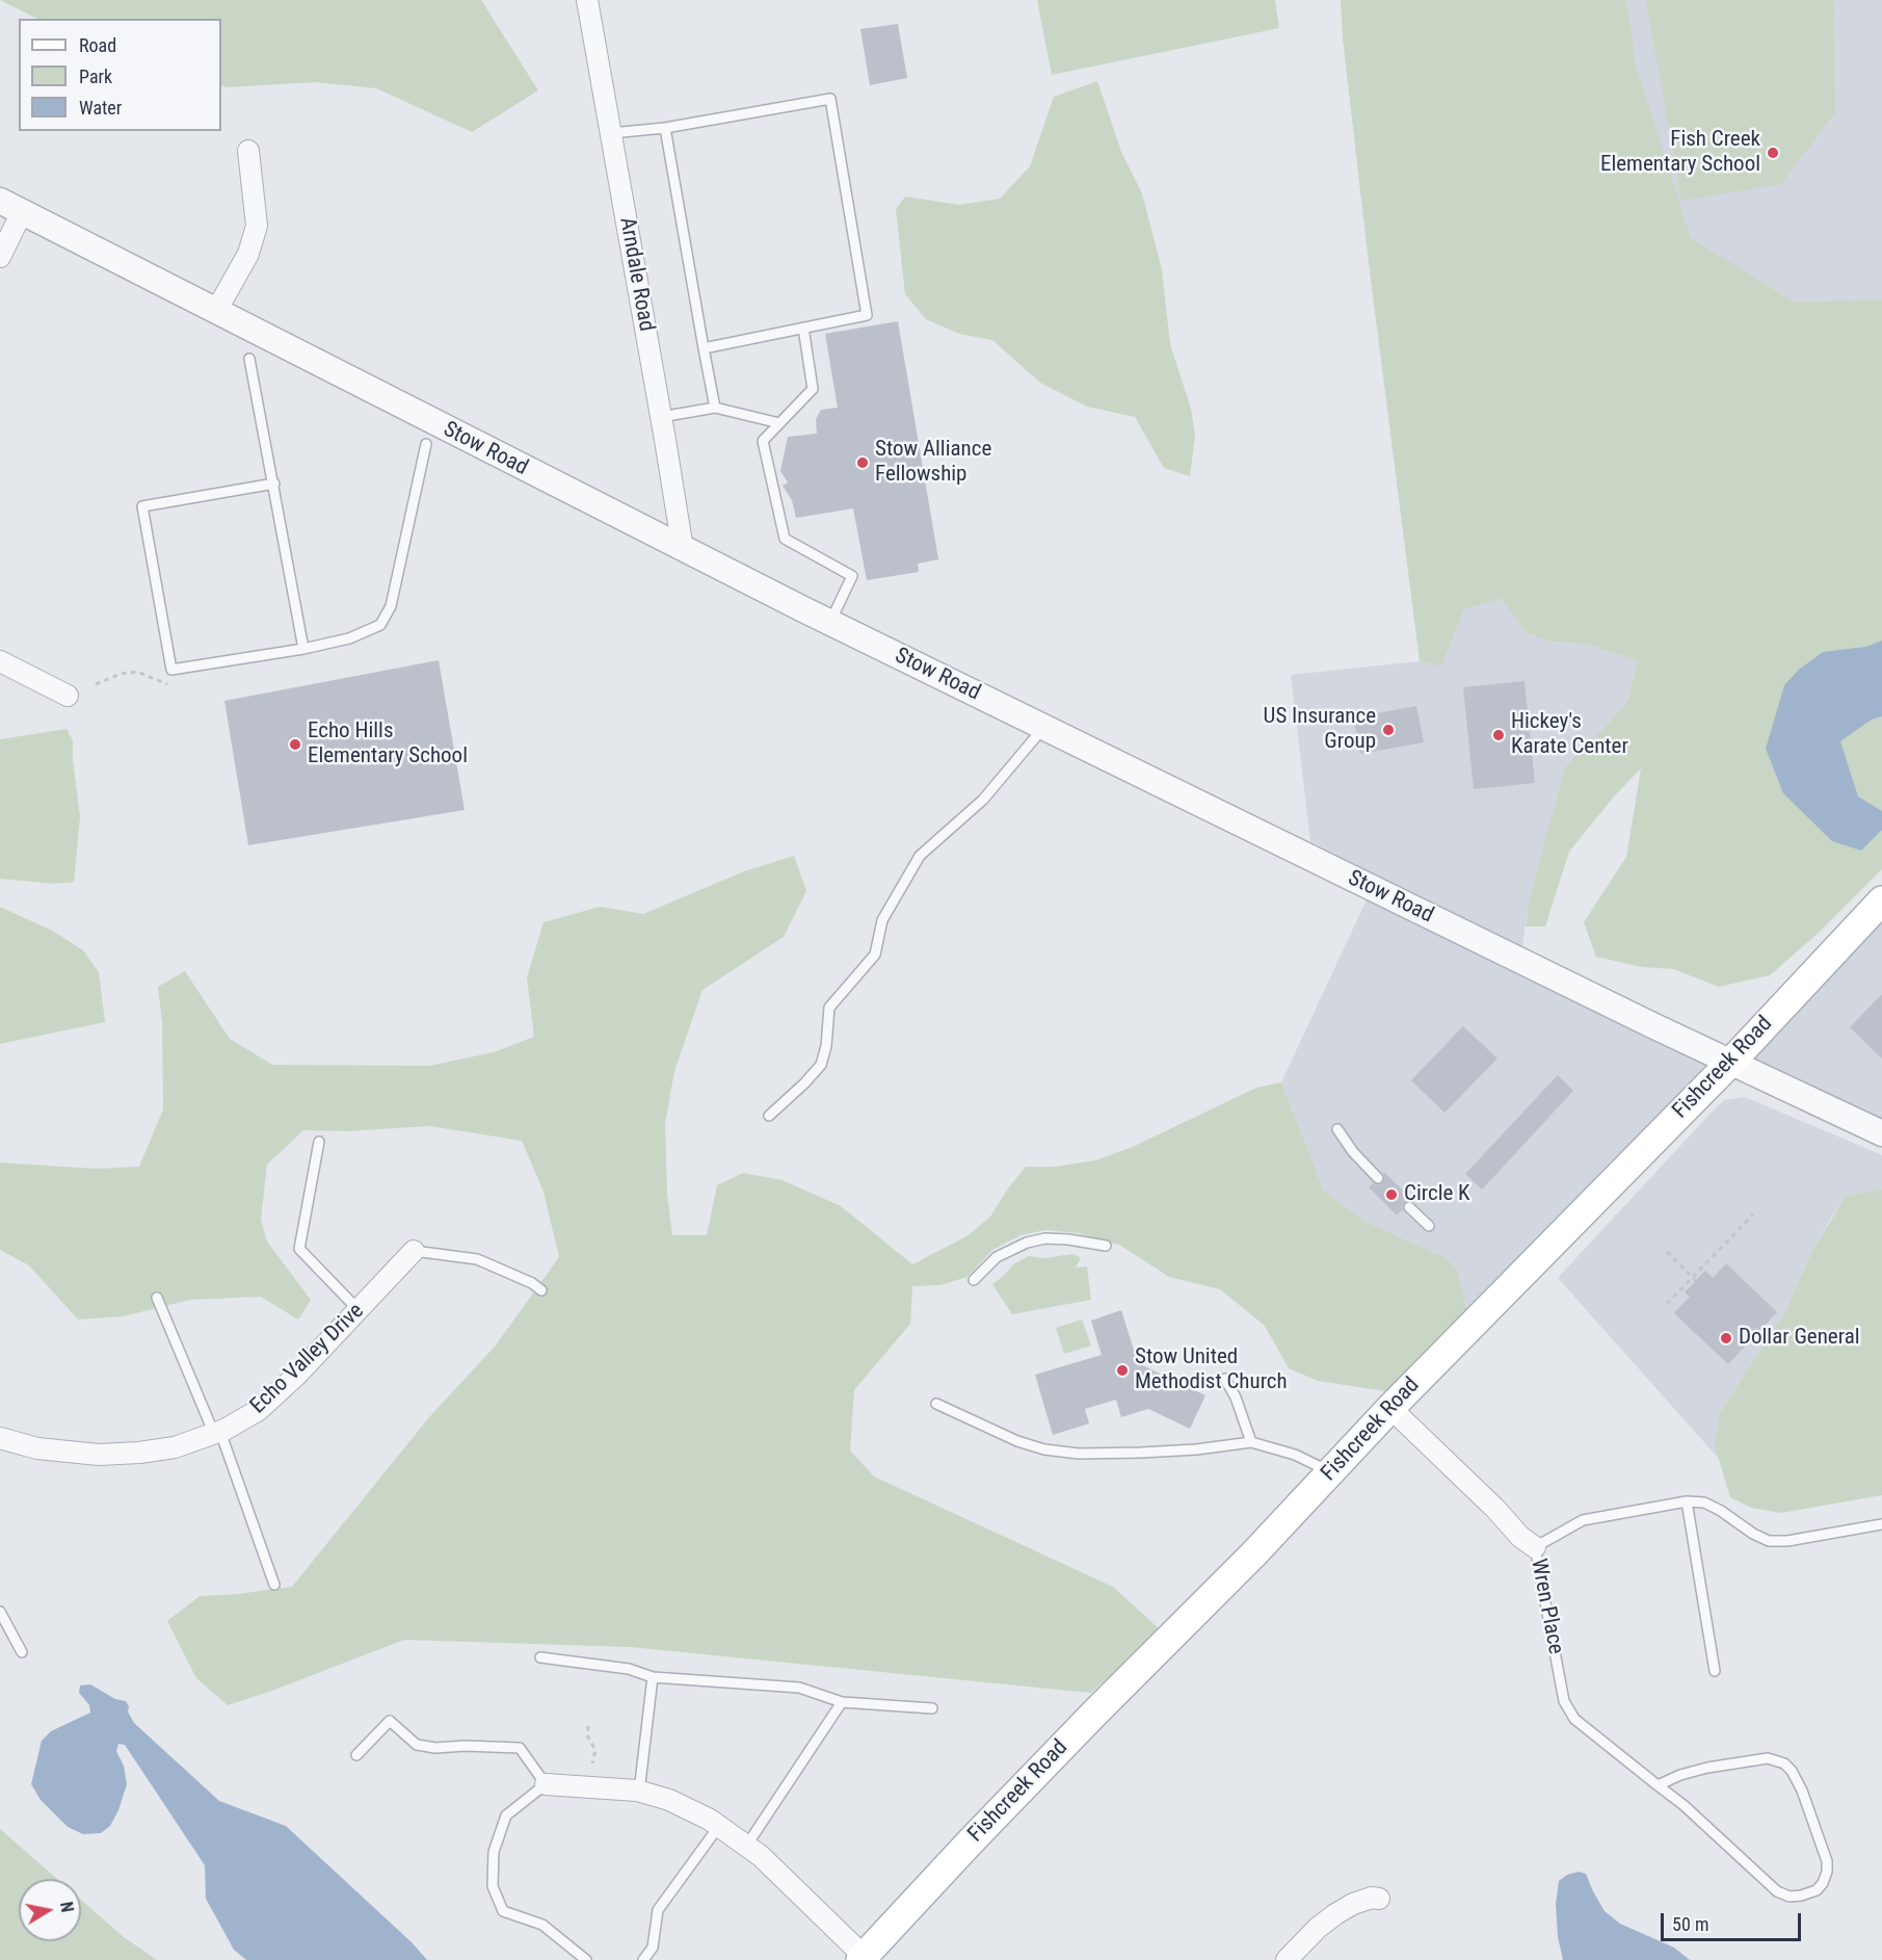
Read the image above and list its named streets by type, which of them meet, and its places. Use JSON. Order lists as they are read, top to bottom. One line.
{"streets":{"main road":["Fishcreek Road"],"street":["Arndale Road","Stow Road","Echo Valley Drive","Wren Place"]},"crossings":[["Arndale Road","Stow Road"],["Stow Road","Fishcreek Road"],["Fishcreek Road","Wren Place"]],"places":["Fish Creek Elementary School","Stow Alliance Fellowship","US Insurance Group","Hickey's Karate Center","Echo Hills Elementary School","Circle K","Dollar General","Stow United Methodist Church"],"legend":["Road","Park","Water"],"scale_bar":"50 m","north":"right"}
